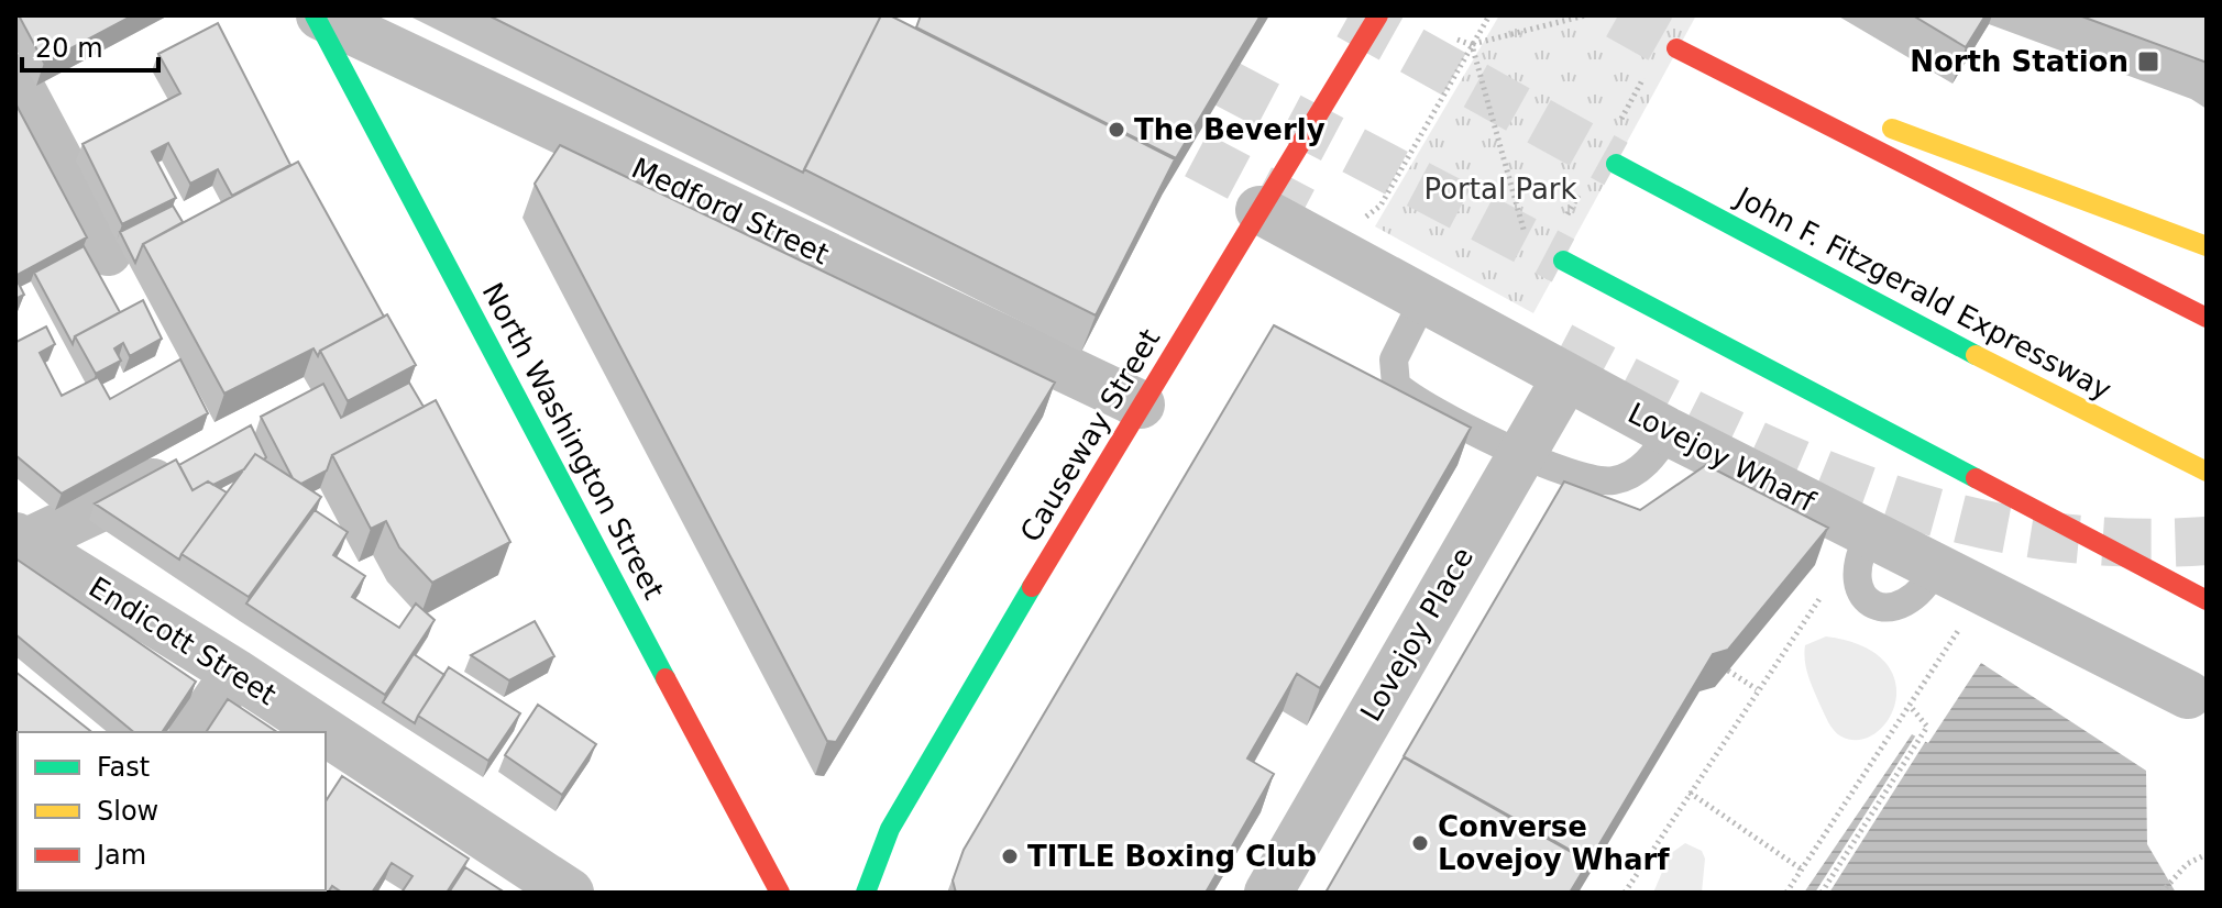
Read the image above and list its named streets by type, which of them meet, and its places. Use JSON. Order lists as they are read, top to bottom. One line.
{"streets":{"main road":["John F. Fitzgerald Expressway","Causeway Street","North Washington Street"],"street":["Medford Street","Lovejoy Wharf","Lovejoy Place","Endicott Street"]},"crossings":[["Medford Street","Causeway Street"],["Medford Street","North Washington Street"],["Causeway Street","Lovejoy Wharf"],["Lovejoy Wharf","Lovejoy Place"]],"parks":["Portal Park"],"places":{"transit":["North Station"],"other":["The Beverly","Converse Lovejoy Wharf","TITLE Boxing Club"]},"legend":["Fast","Slow","Jam"],"scale_bar":"20 m"}
